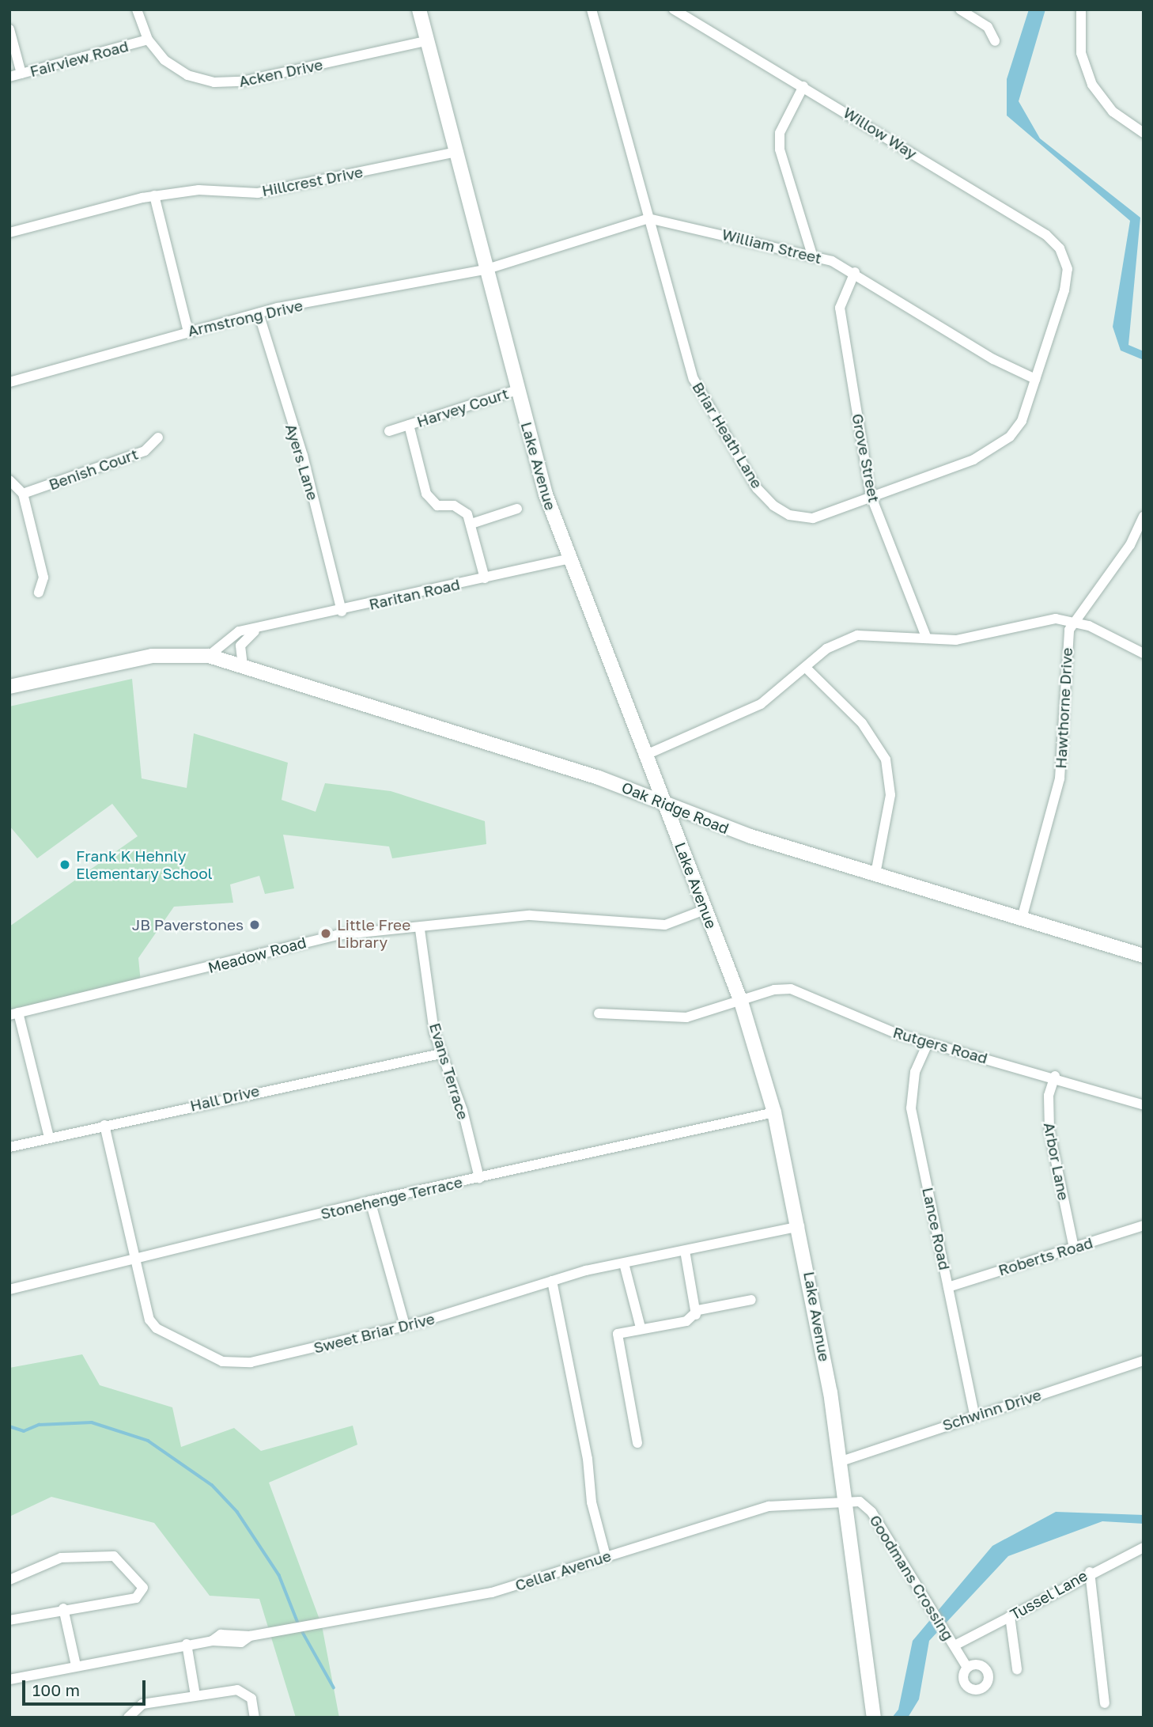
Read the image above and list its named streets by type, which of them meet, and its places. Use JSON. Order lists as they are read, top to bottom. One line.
{"streets":{"main road":["Lake Avenue","Oak Ridge Road"],"street":["Fairview Road","Acken Drive","Willow Way","Hillcrest Drive","William Street","Armstrong Drive","Harvey Court","Briar Heath Lane","Grove Street","Ayers Lane","Benish Court","Raritan Road","Hawthorne Drive","Meadow Road","Rutgers Road","Evans Terrace","Hall Drive","Arbor Lane","Stonehenge Terrace","Lance Road","Roberts Road","Sweet Briar Drive","Schwinn Drive","Cellar Avenue","Goodmans Crossing","Tussel Lane"]},"crossings":[["Fairview Road","Acken Drive"],["Acken Drive","Lake Avenue"],["Willow Way","Briar Heath Lane"],["Hillcrest Drive","Lake Avenue"],["William Street","Armstrong Drive"],["William Street","Briar Heath Lane"],["William Street","Grove Street"],["William Street","Lake Avenue"],["Armstrong Drive","Ayers Lane"],["Armstrong Drive","Lake Avenue"],["Harvey Court","Lake Avenue"],["Briar Heath Lane","Grove Street"],["Ayers Lane","Raritan Road"],["Lake Avenue","Raritan Road"],["Lake Avenue","Oak Ridge Road"],["Lake Avenue","Meadow Road"],["Lake Avenue","Rutgers Road"],["Lake Avenue","Stonehenge Terrace"],["Lake Avenue","Sweet Briar Drive"],["Lake Avenue","Schwinn Drive"],["Lake Avenue","Cellar Avenue"],["Lake Avenue","Goodmans Crossing"],["Raritan Road","Oak Ridge Road"],["Hawthorne Drive","Oak Ridge Road"],["Meadow Road","Evans Terrace"],["Rutgers Road","Arbor Lane"],["Rutgers Road","Lance Road"],["Evans Terrace","Hall Drive"],["Evans Terrace","Stonehenge Terrace"],["Hall Drive","Sweet Briar Drive"],["Arbor Lane","Roberts Road"],["Stonehenge Terrace","Sweet Briar Drive"],["Lance Road","Roberts Road"],["Lance Road","Schwinn Drive"],["Cellar Avenue","Goodmans Crossing"],["Goodmans Crossing","Tussel Lane"]],"places":["Frank K Hehnly Elementary School","JB Paverstones","Little Free Library"],"scale_bar":"100 m"}
